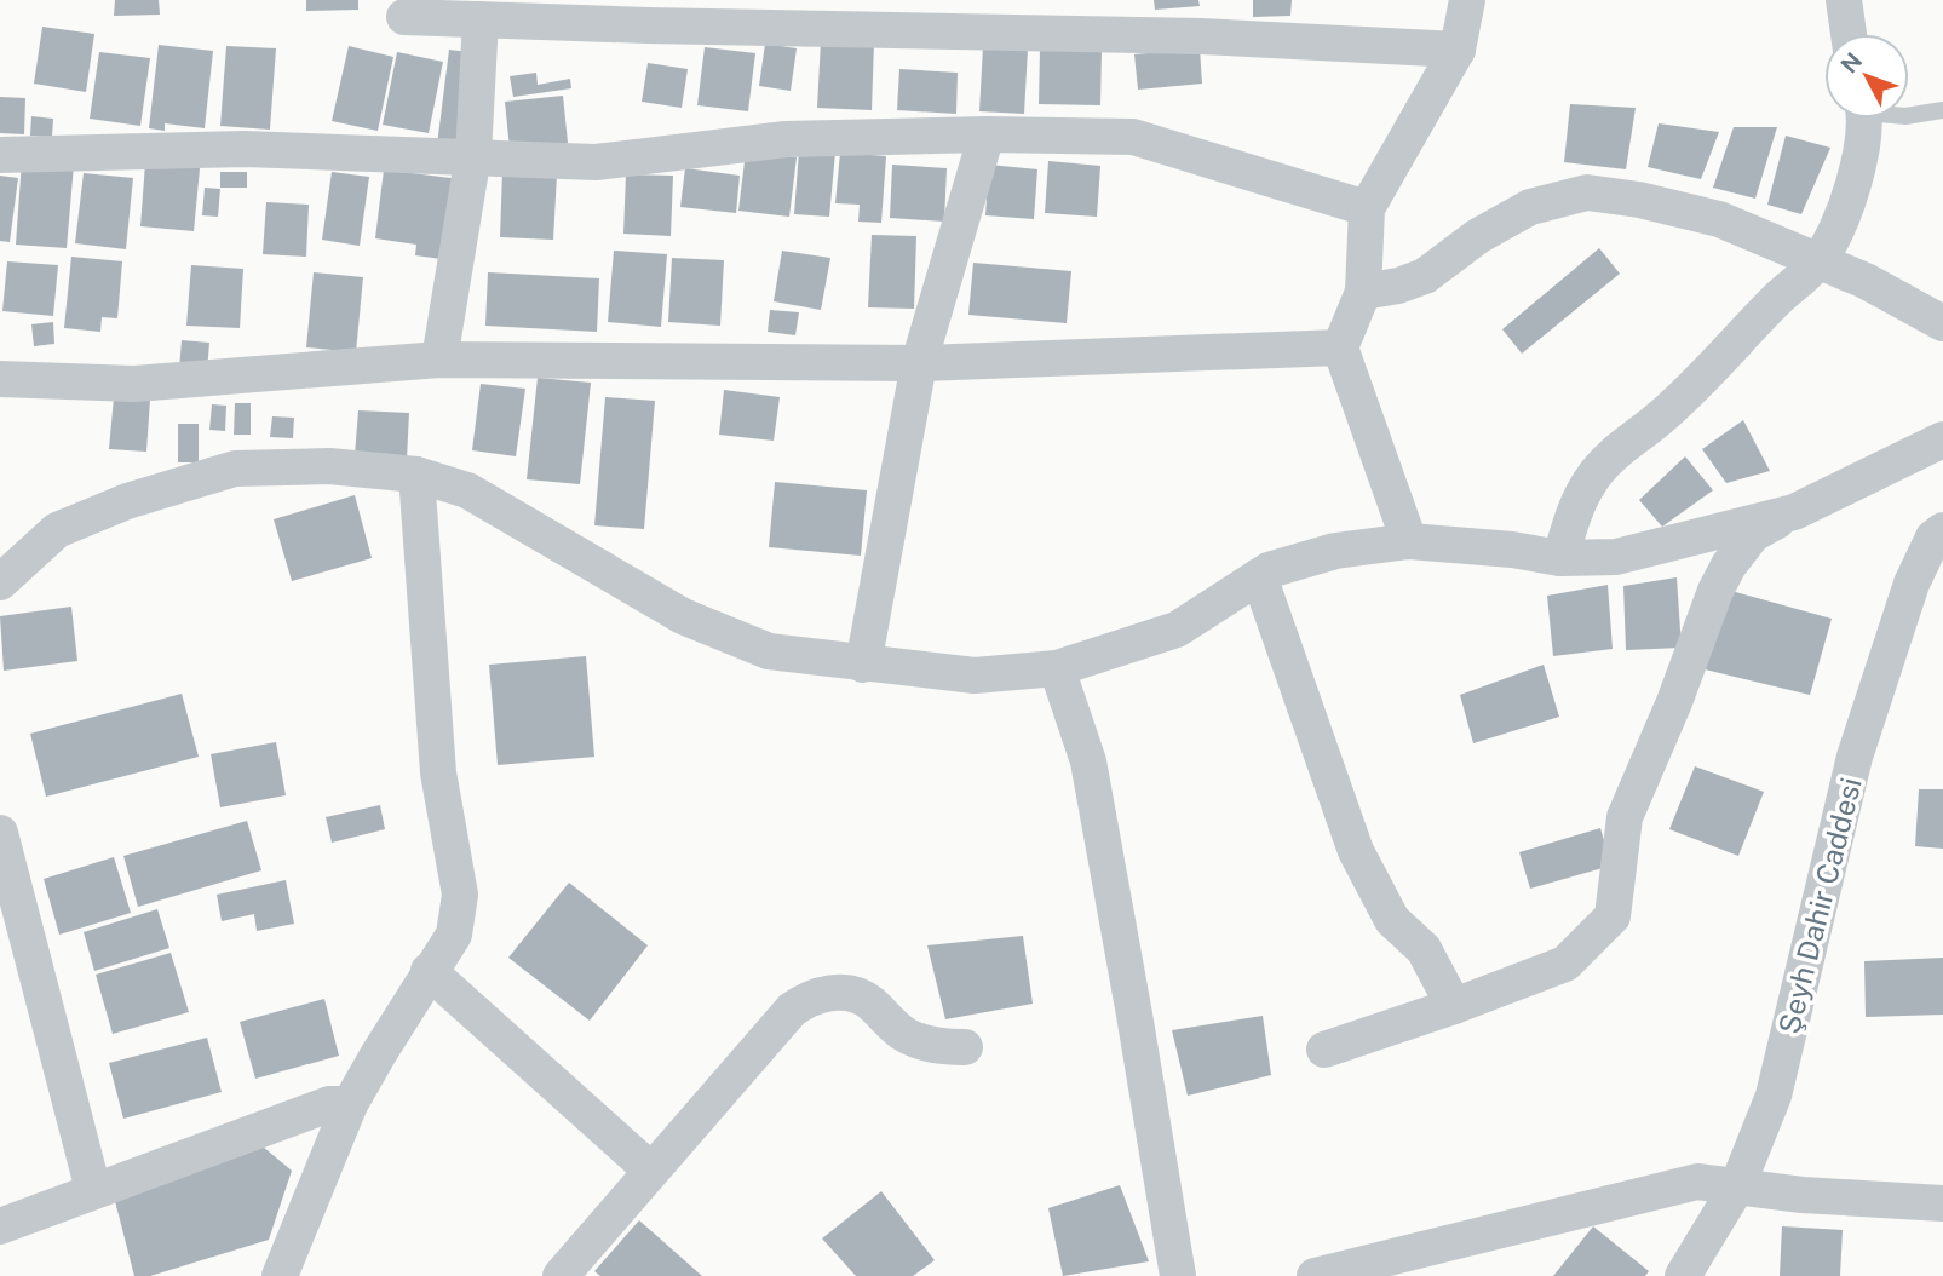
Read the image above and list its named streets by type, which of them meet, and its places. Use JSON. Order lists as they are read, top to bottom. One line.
{"streets":{"street":["Şeyh Dahir Caddesi"]},"north":"top left"}
